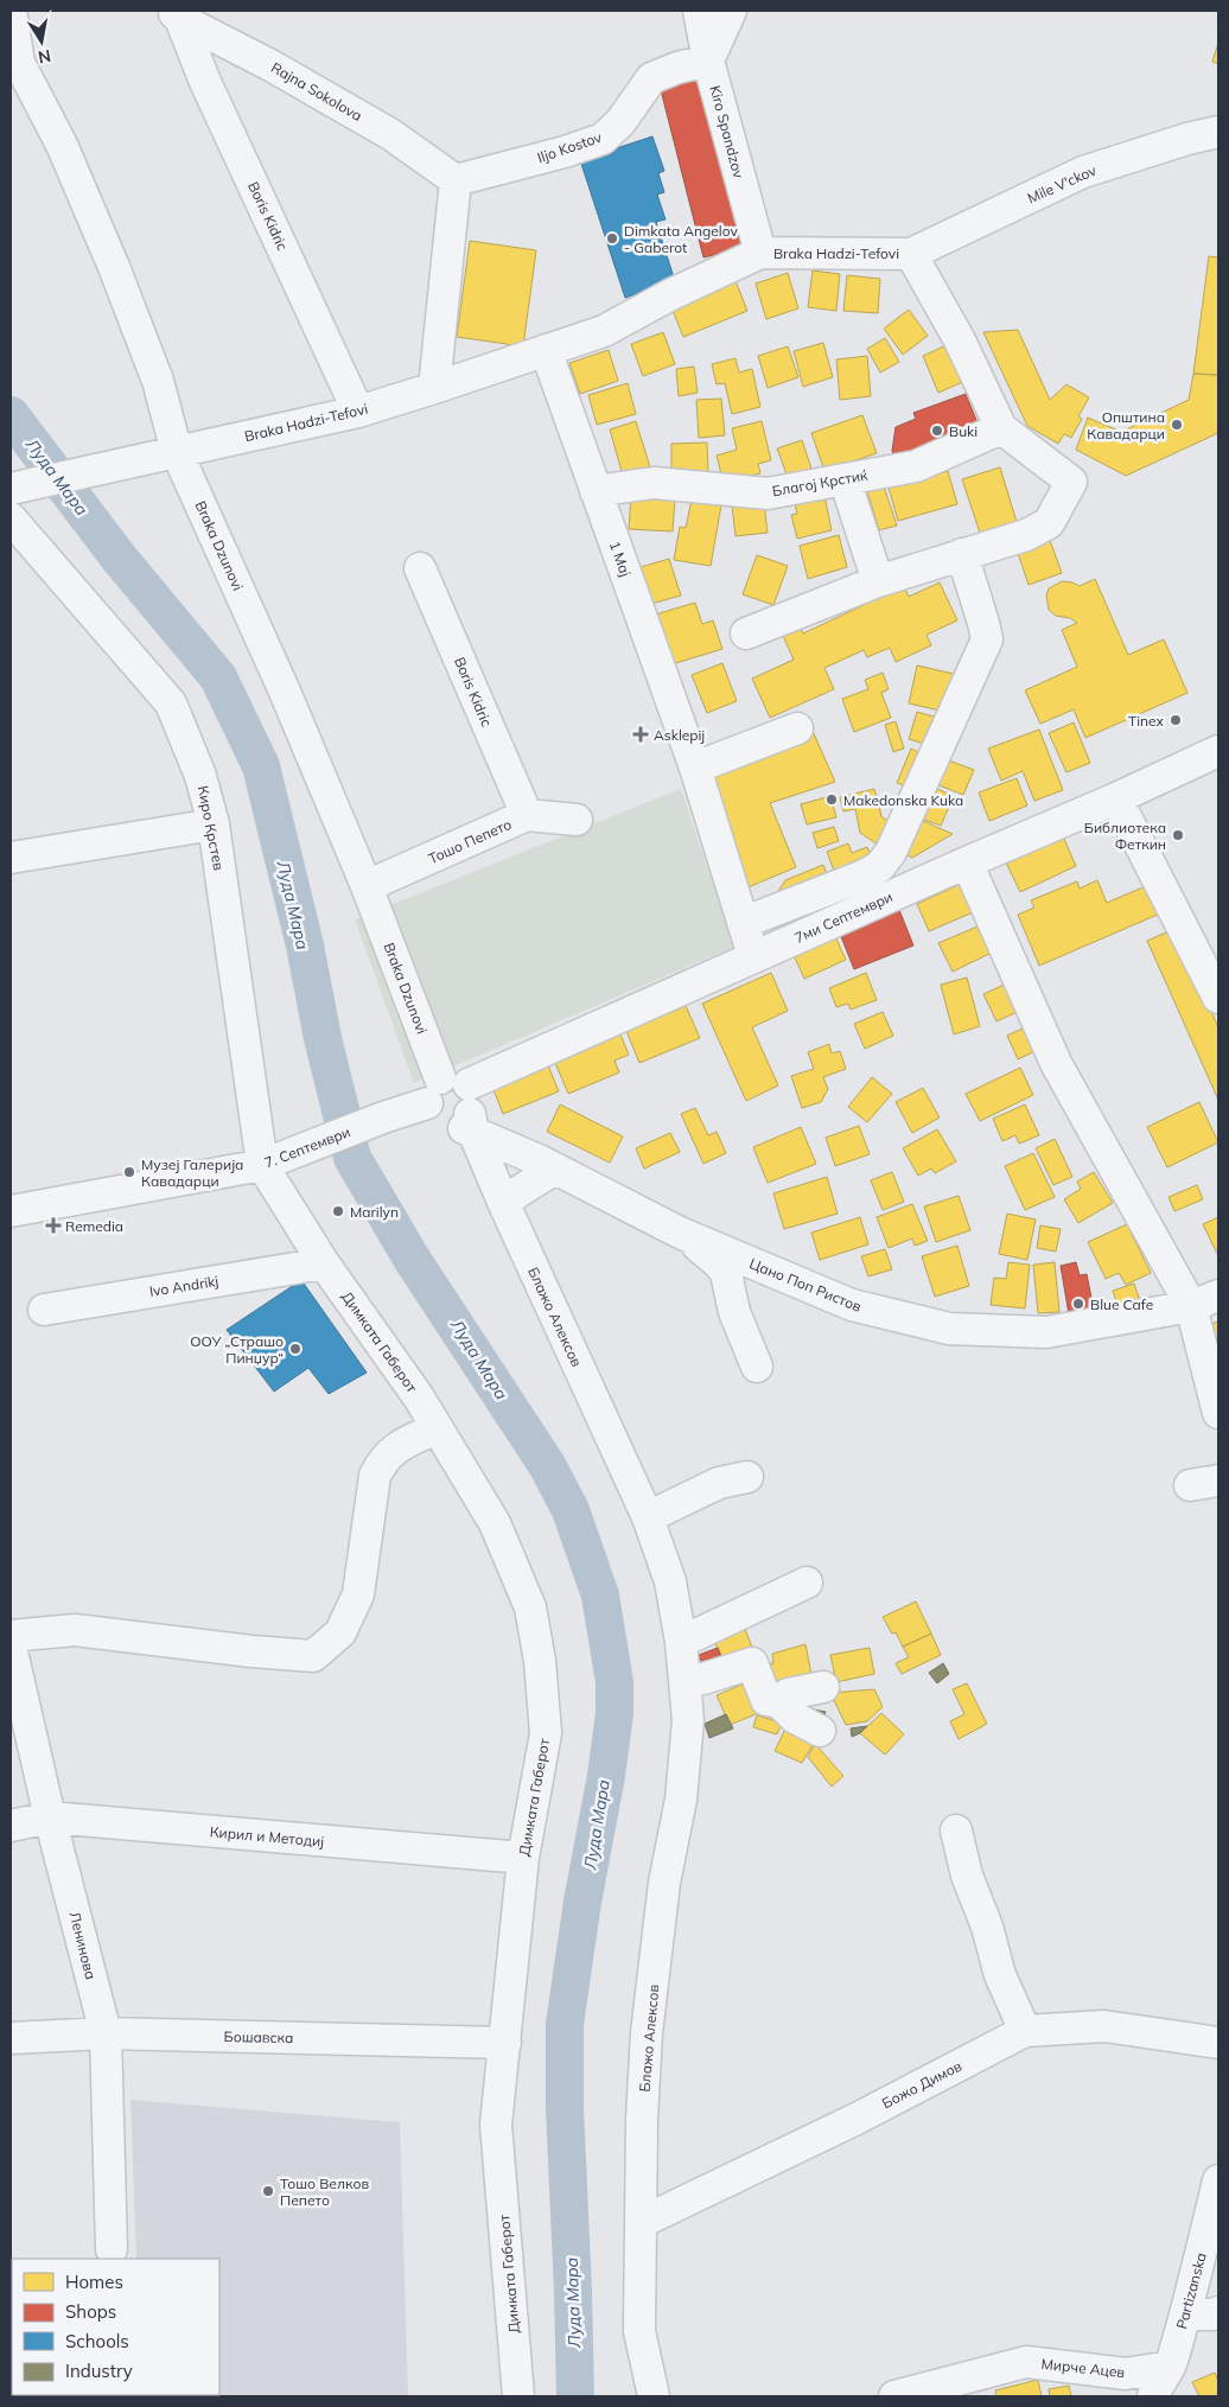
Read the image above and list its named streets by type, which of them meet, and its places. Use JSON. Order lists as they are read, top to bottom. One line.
{"streets":{"street":["Rajna Sokolova","Kiro Spandzov","Iljo Kostov","Mile V'ckov","Boris Kidric","Braka Hadzi-Tefovi","Благој Крстиќ","Braka Dzunovi","1 Maj","Киро Крстев","Тошо Пепето","7ми Септември","7. Септември","Цано Поп Ристов","Ivo Andrikj","Блажо Алексов","Димката Габерот","Кирил и Методиј","Ленинова","Бошавска","Божо Димов","Partizanska","Мирче Ацев"]},"crossings":[["Rajna Sokolova","Iljo Kostov"],["Rajna Sokolova","Boris Kidric"],["Kiro Spandzov","Iljo Kostov"],["Kiro Spandzov","Braka Hadzi-Tefovi"],["Mile V'ckov","Braka Hadzi-Tefovi"],["Boris Kidric","Braka Hadzi-Tefovi"],["Boris Kidric","Тошо Пепето"],["Braka Hadzi-Tefovi","Благој Крстиќ"],["Braka Hadzi-Tefovi","Braka Dzunovi"],["Braka Hadzi-Tefovi","1 Maj"],["Благој Крстиќ","1 Maj"],["Braka Dzunovi","Тошо Пепето"],["Braka Dzunovi","7ми Септември"],["Braka Dzunovi","7. Септември"],["Braka Dzunovi","Цано Поп Ристов"],["1 Maj","7ми Септември"],["Киро Крстев","7. Септември"],["Киро Крстев","Димката Габерот"],["7ми Септември","7. Септември"],["7ми Септември","Цано Поп Ристов"],["7. Септември","Цано Поп Ристов"],["7. Септември","Димката Габерот"],["Цано Поп Ристов","Блажо Алексов"],["Ivo Andrikj","Димката Габерот"],["Блажо Алексов","Божо Димов"],["Димката Габерот","Кирил и Методиј"],["Димката Габерот","Бошавска"],["Кирил и Методиј","Ленинова"],["Ленинова","Бошавска"],["Partizanska","Мирче Ацев"]],"water":["Луда Мара"],"places":{"other":["Dimkata Angelov - Gaberot","Општина Кавадарци","Buki","Tinex","Makedonska Kuka","Библиотека Феткин","Музеј Галерија Кавадарци","Marilyn","Blue Cafe","ООУ „Страшо Пинџур“","Тошо Велков Пепето"],"health":["Asklepij","Remedia"]},"legend":["Homes","Shops","Schools","Industry"],"north":"bottom"}
